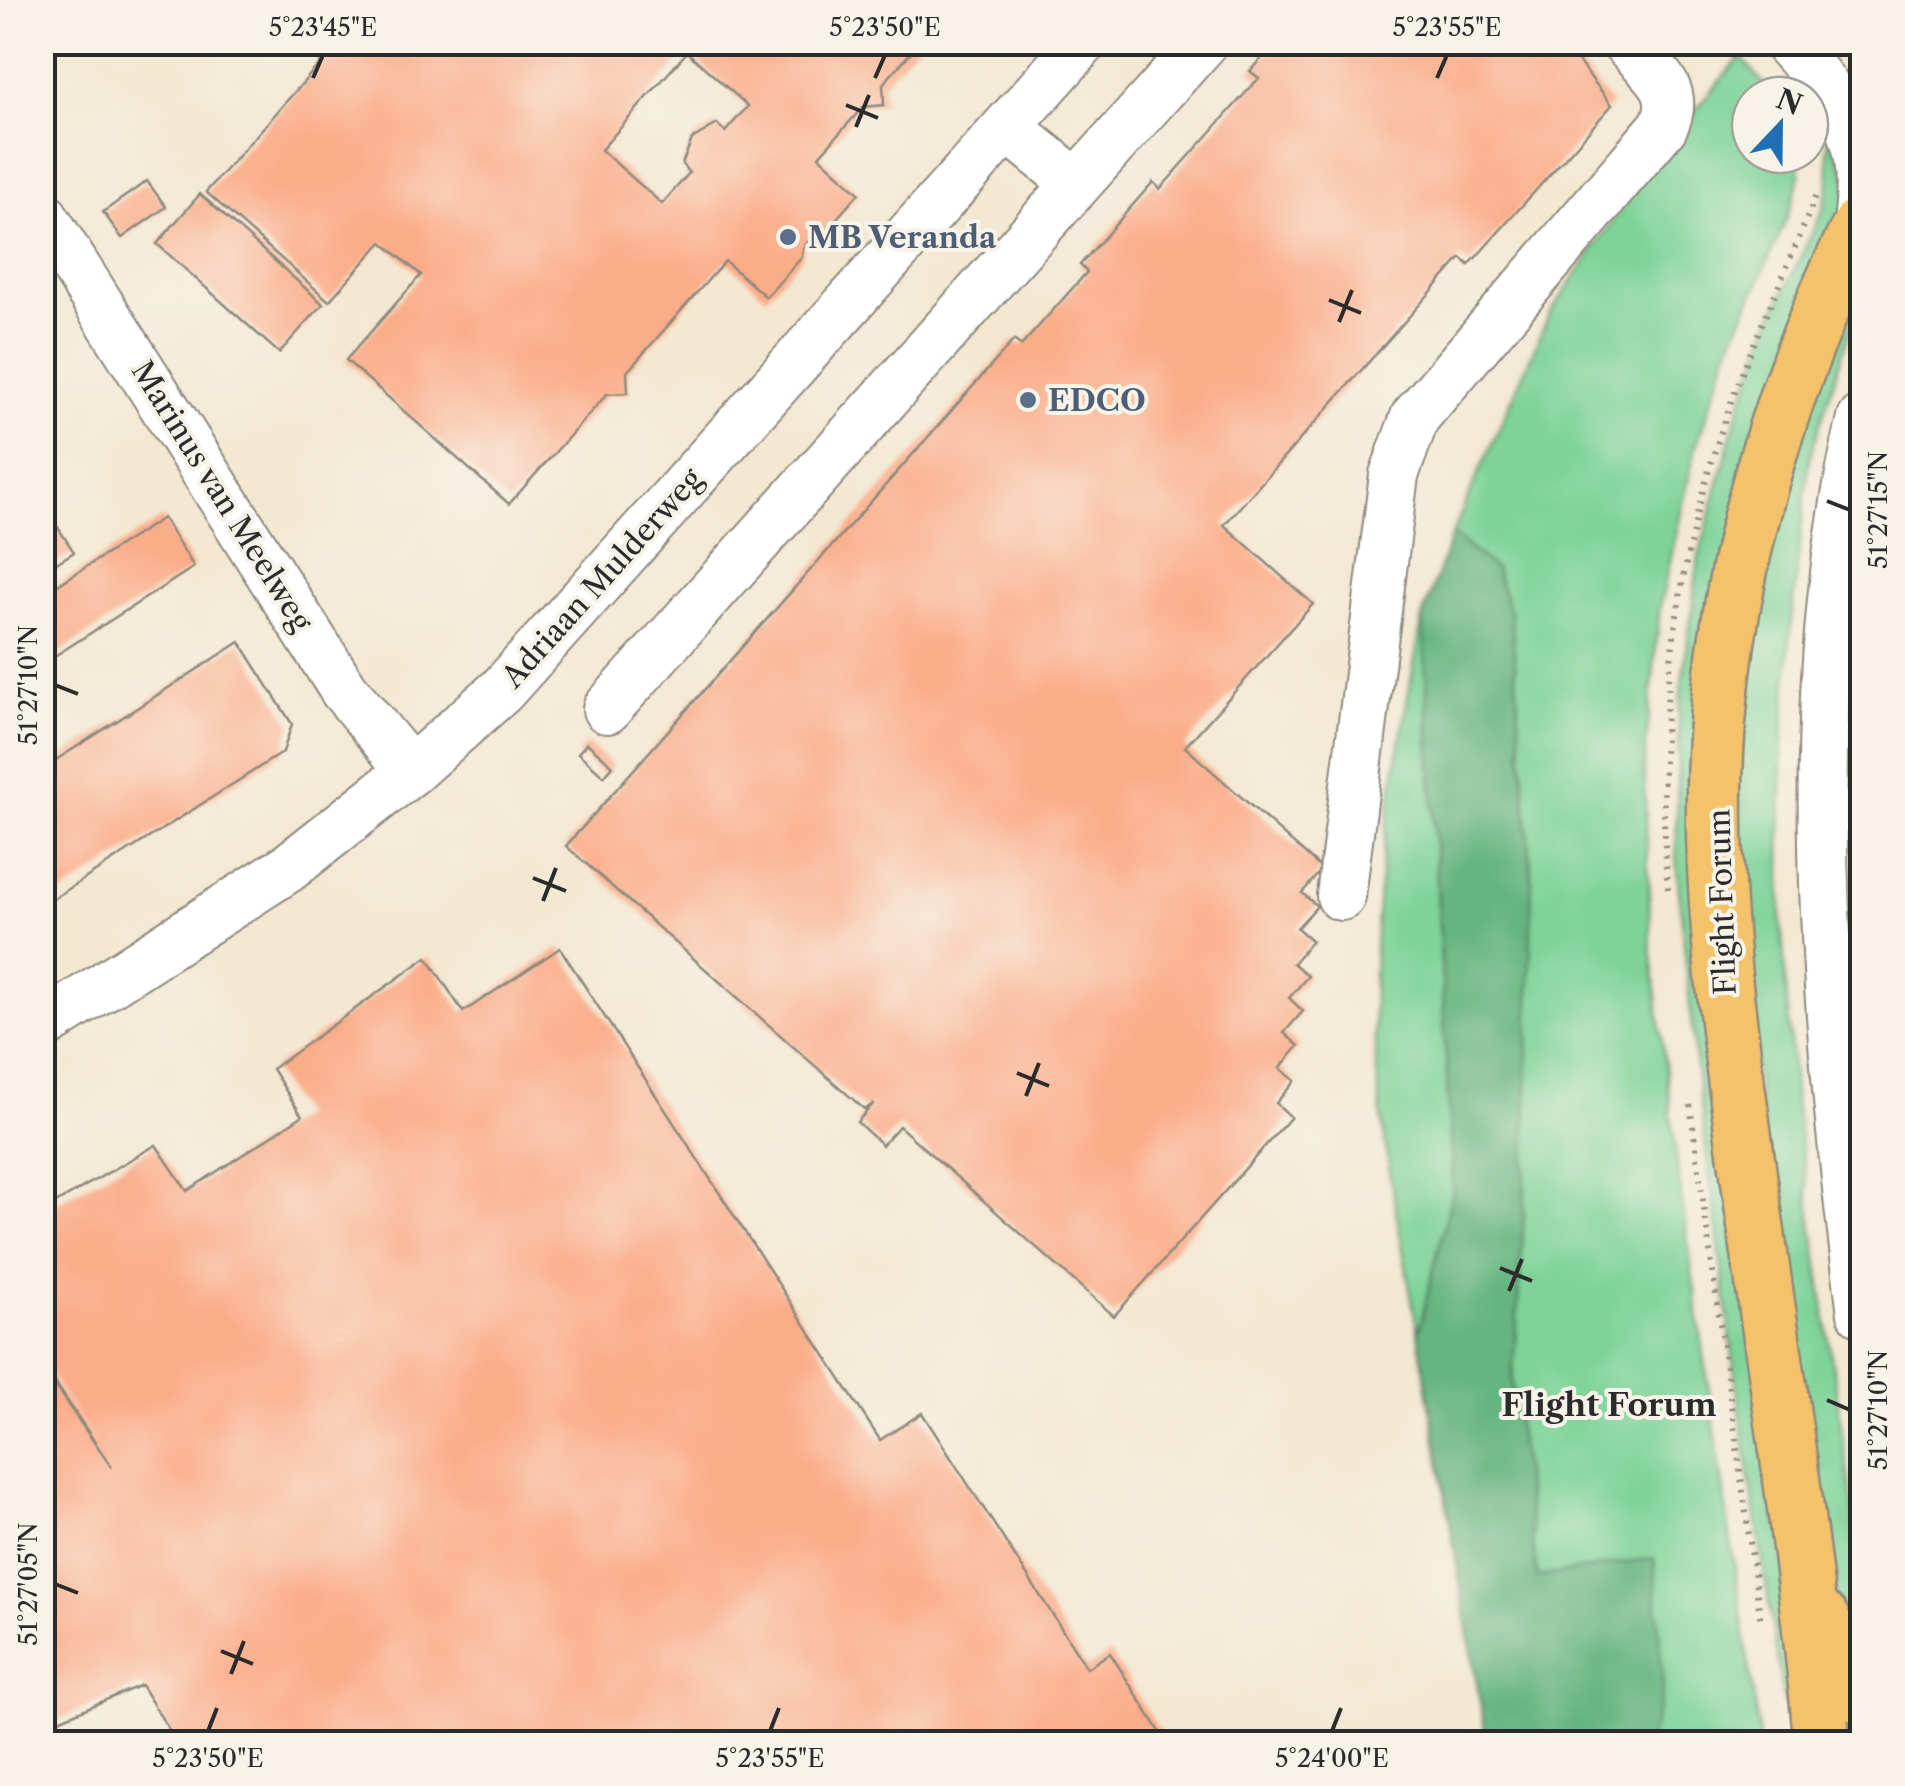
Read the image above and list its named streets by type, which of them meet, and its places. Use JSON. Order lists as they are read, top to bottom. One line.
{"streets":{"main road":["Flight Forum"],"street":["Marinus van Meelweg","Adriaan Mulderweg"]},"crossings":[["Marinus van Meelweg","Adriaan Mulderweg"]],"districts":["Flight Forum"],"places":["MB Veranda","EDCO"],"north":"top","coordinates":["5°23'45\"E","5°23'50\"E","5°23'55\"E","51°27'15\"N","51°27'10\"N","51°27'05\"N","5°24'00\"E"]}
